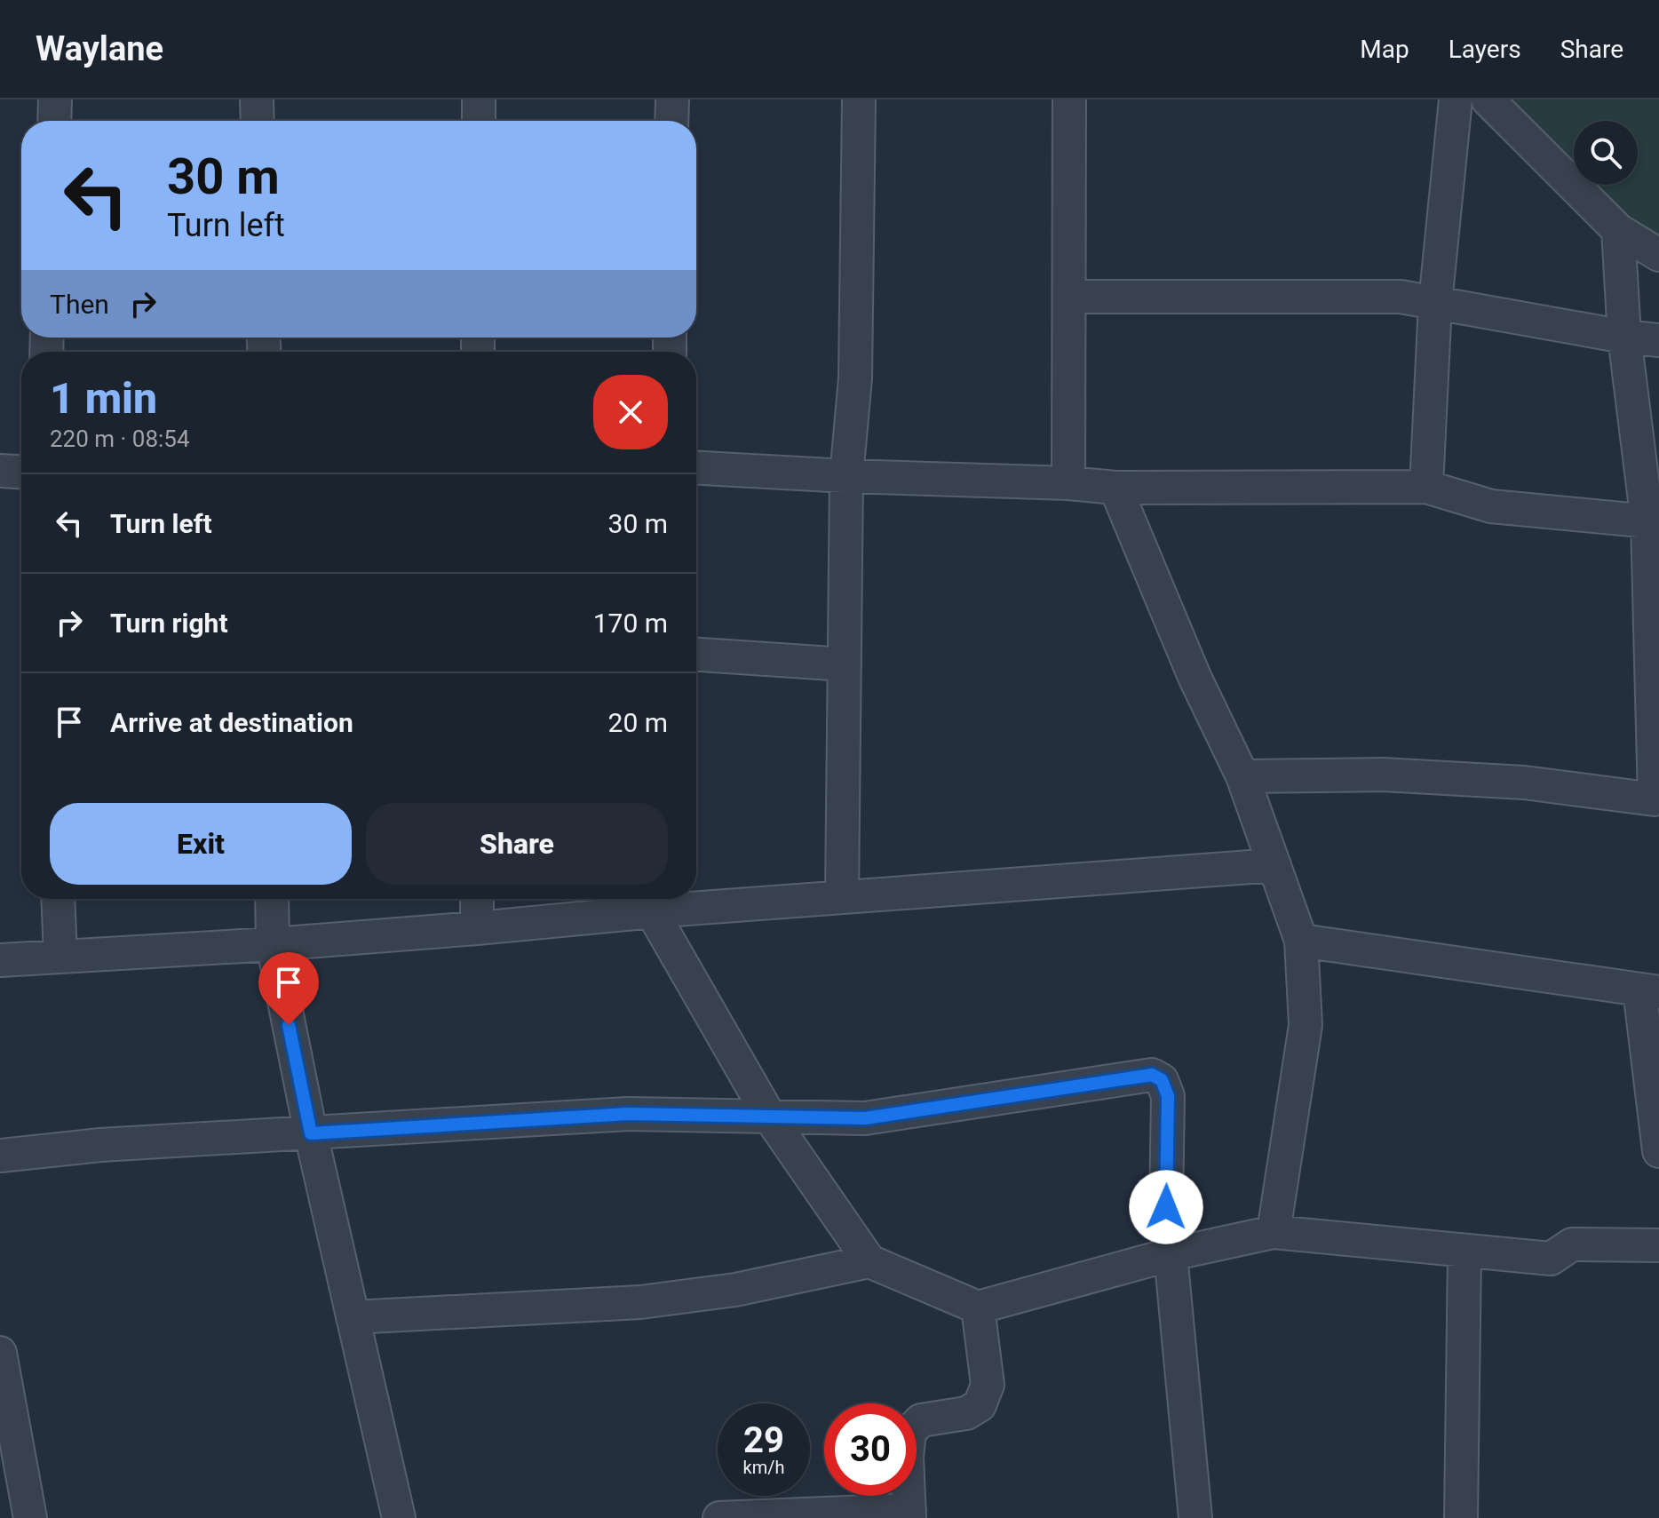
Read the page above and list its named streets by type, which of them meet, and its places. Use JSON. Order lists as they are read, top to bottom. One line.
{"page":{"header":"Waylane","nav":["Map","Layers","Share"],"turn":["30 m","Turn left"],"then":"Then","heading":["1 min","220 m · 08:54"],"list":[{"name":"Turn left","value":"30 m"},{"name":"Turn right","value":"170 m"},{"name":"Arrive at destination","value":"20 m"}],"buttons":["Exit","Share"],"speed":"29 km/h","limit":"30"}}
